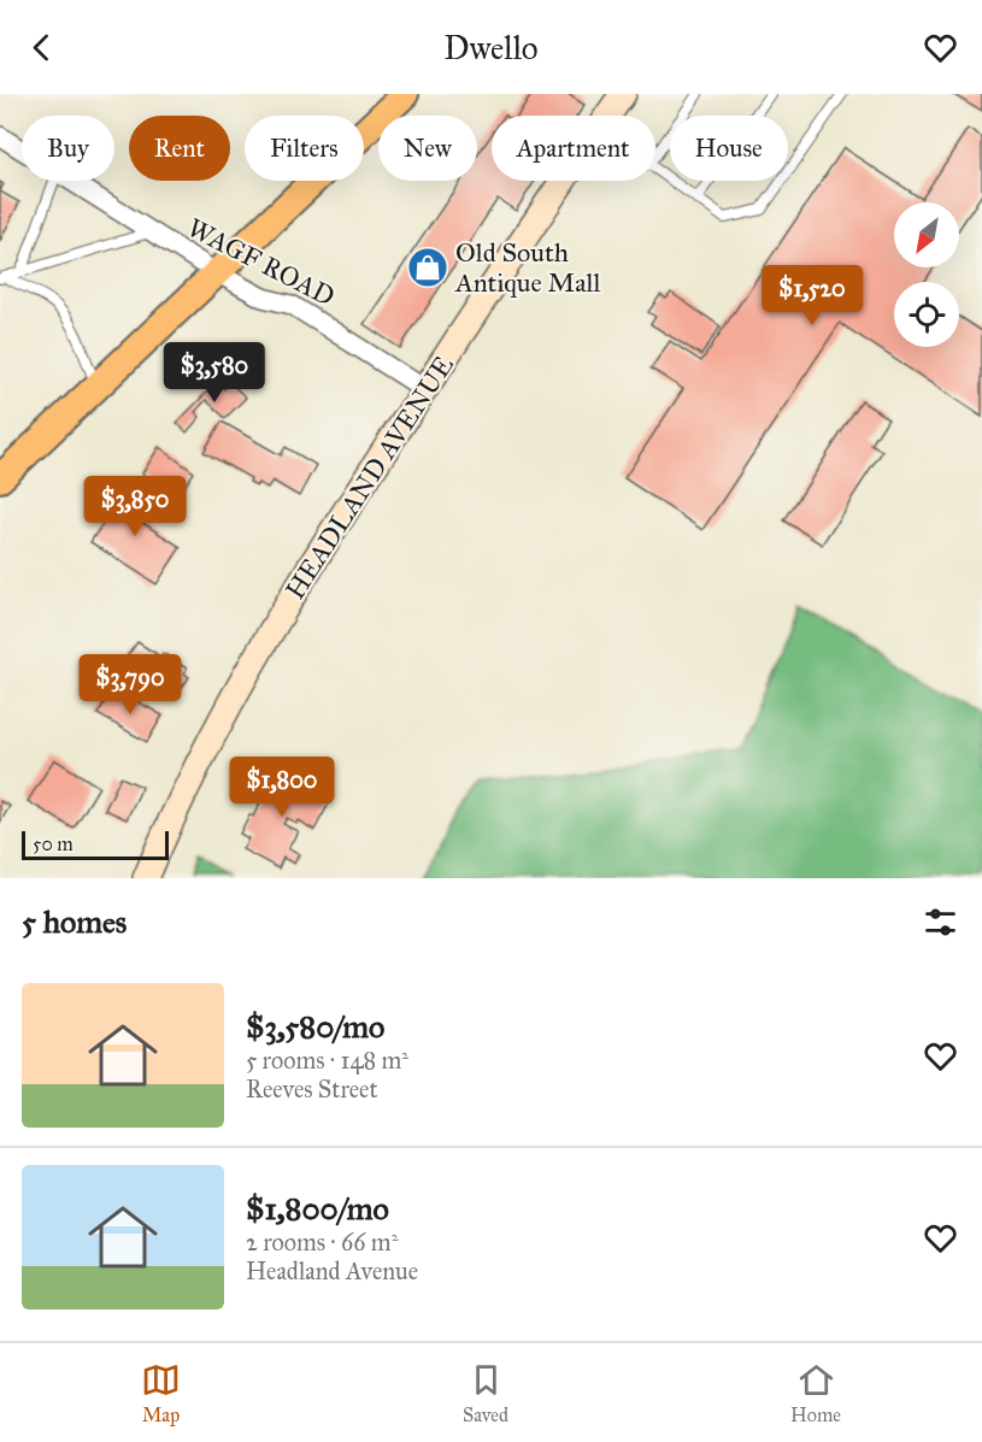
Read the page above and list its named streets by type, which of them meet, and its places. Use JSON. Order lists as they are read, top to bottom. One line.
{"streets":{"main road":["HEADLAND AVENUE"],"street":["WAGF ROAD"]},"crossings":[["WAGF ROAD","HEADLAND AVENUE"]],"places":{"shop":["Old South Antique Mall"]},"scale_bar":"50 m","north":"bottom left","page":{"header":"Dwello","chip":["Buy","Rent","Filters","New","Apartment","House"],"price":["$1,520","$3,580","$3,850","$3,790","$1,800"],"scale":"50 m","heading":"5 homes","list":[{"name":"$3,580/mo","note":"5 rooms · 148 m² · Reeves Street"},{"name":"$1,800/mo","note":"2 rooms · 66 m² · Headland Avenue"}],"tabs":["Map","Saved","Home"]}}
